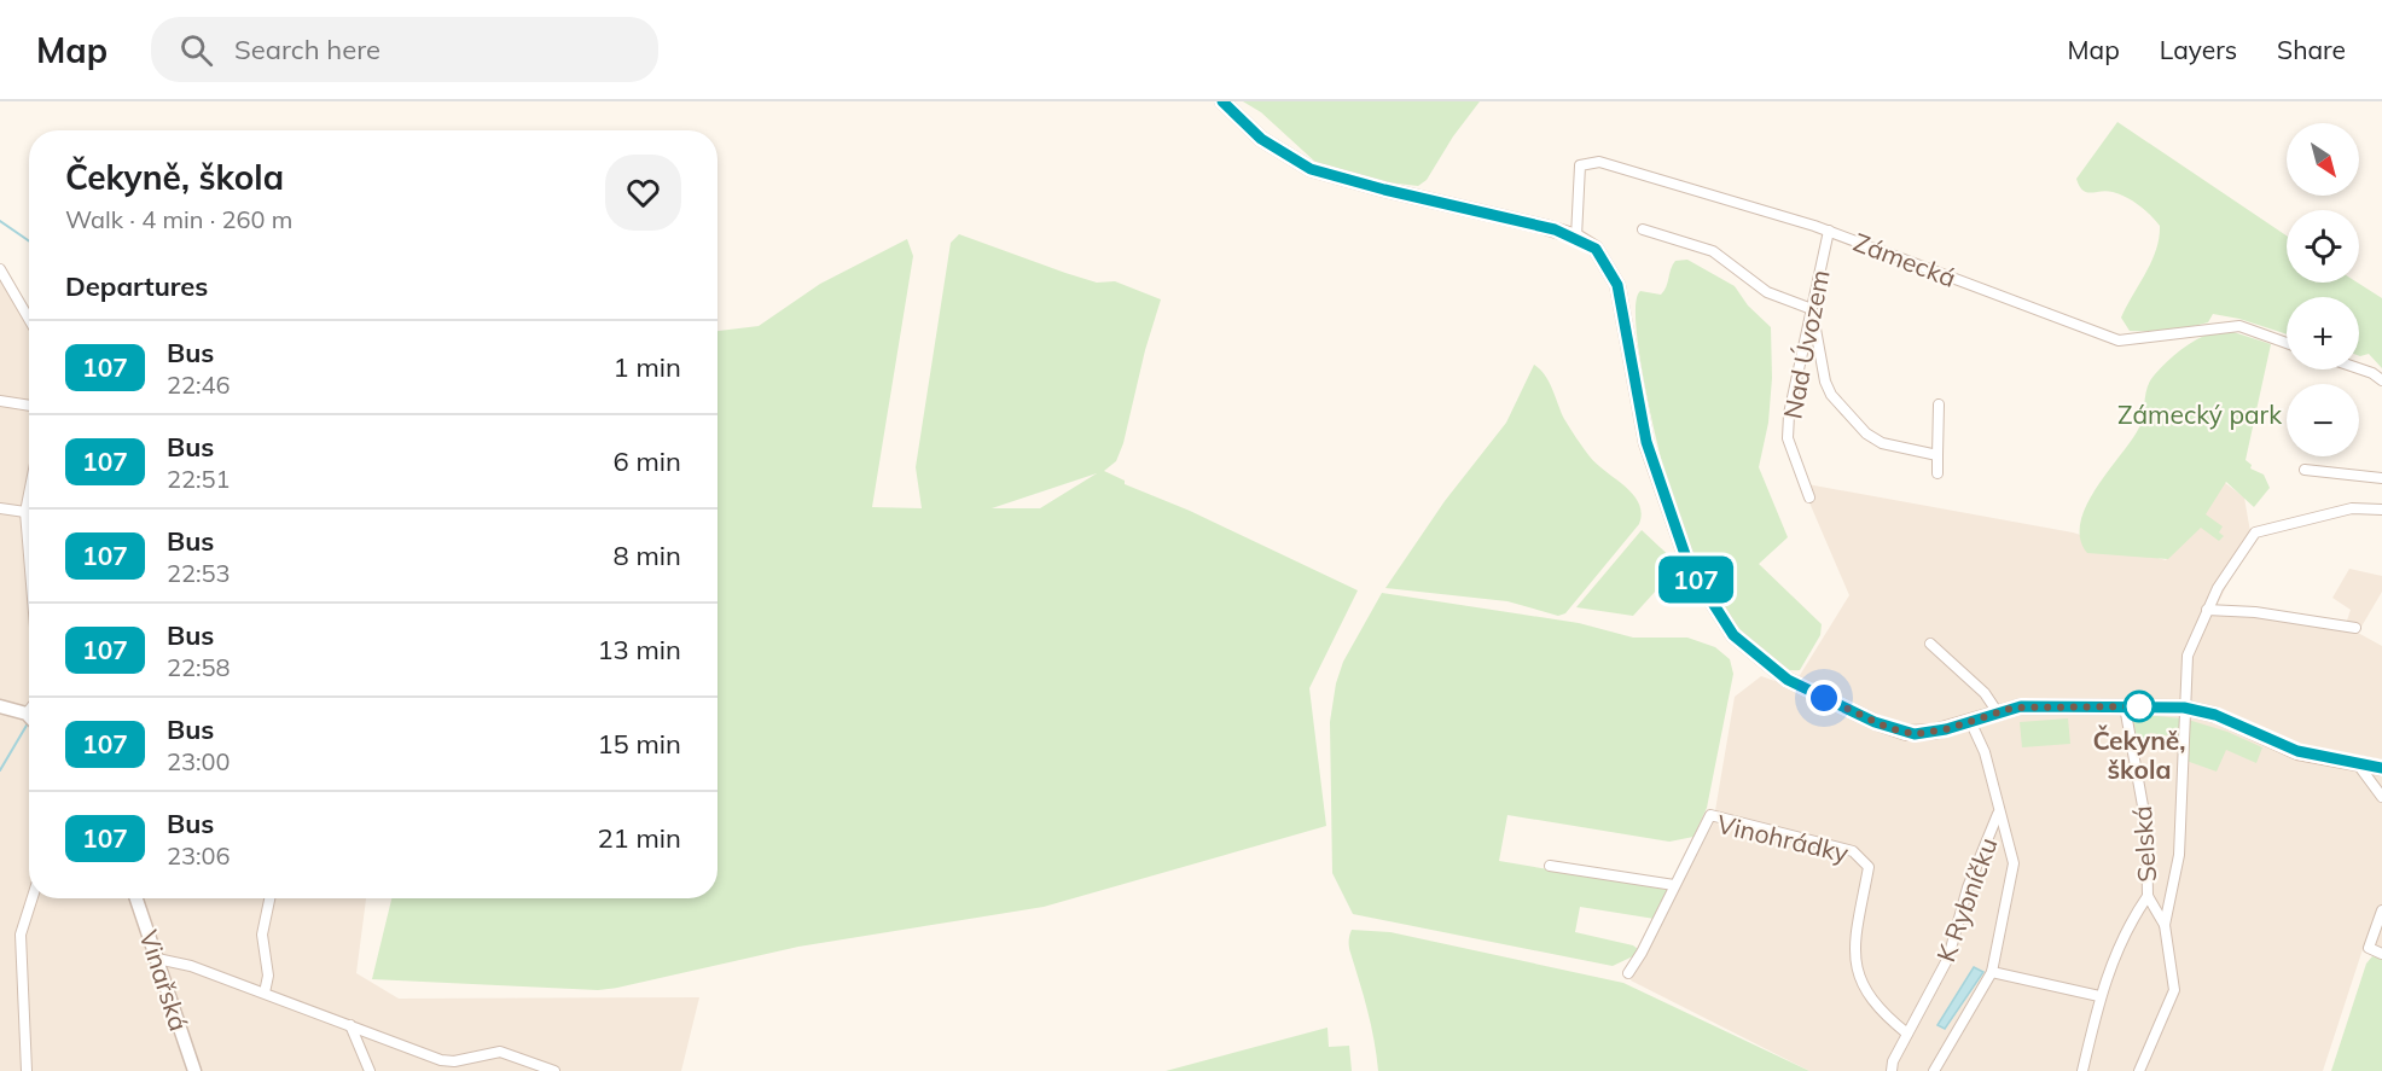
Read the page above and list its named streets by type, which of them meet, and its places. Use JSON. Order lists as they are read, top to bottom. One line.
{"streets":{"street":["Zámecká","Nad Úvozem","Vinohrádky","Selská","K Rybníčku","Vinařská"]},"crossings":[["Zámecká","Nad Úvozem"],["Vinohrádky","K Rybníčku"]],"parks":["Zámecký park"],"places":["Čekyně, škola"],"lines":["bus line 107"],"north":"bottom right","page":{"header":"Map","search":"Search here","nav":["Map","Layers","Share"],"on_map":"107","map_buttons":["+","−"],"heading":[["Čekyně, škola","Walk · 4 min · 260 m"],"Departures"],"list":[{"mark":"107","name":"Bus","note":"22:46","value":"1 min"},{"mark":"107","name":"Bus","note":"22:51","value":"6 min"},{"mark":"107","name":"Bus","note":"22:53","value":"8 min"},{"mark":"107","name":"Bus","note":"22:58","value":"13 min"},{"mark":"107","name":"Bus","note":"23:00","value":"15 min"},{"mark":"107","name":"Bus","note":"23:06","value":"21 min"}]}}
